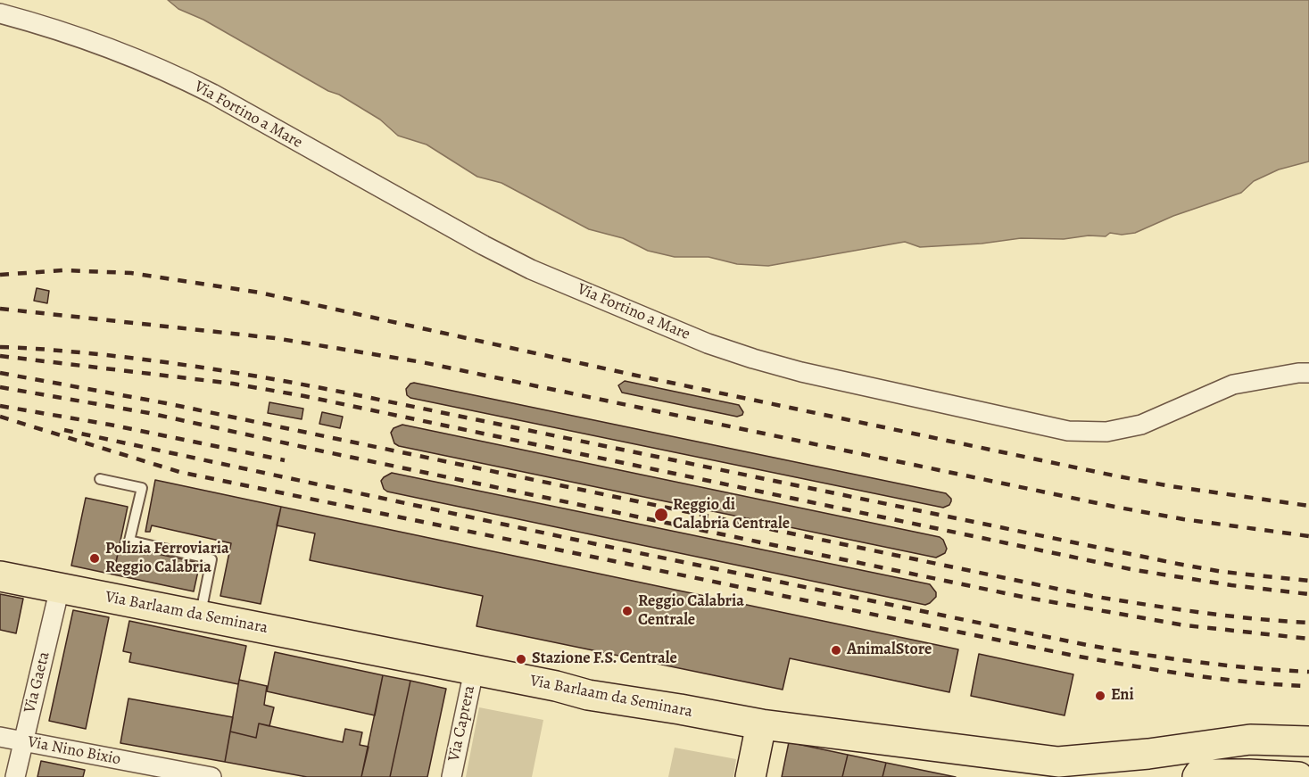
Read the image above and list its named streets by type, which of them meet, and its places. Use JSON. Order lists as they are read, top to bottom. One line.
{"streets":{"main road":["Via Barlaam da Seminara"],"street":["Via Fortino a Mare","Via Gaeta","Via Caprera","Via Nino Bixio"]},"crossings":[["Via Barlaam da Seminara","Via Gaeta"],["Via Barlaam da Seminara","Via Caprera"],["Via Gaeta","Via Nino Bixio"]],"places":["Reggio di Calabria Centrale","Polizia Ferroviaria Reggio Calabria","Reggio Calabria Centrale","AnimalStore","Stazione F.S. Centrale","Eni"]}
